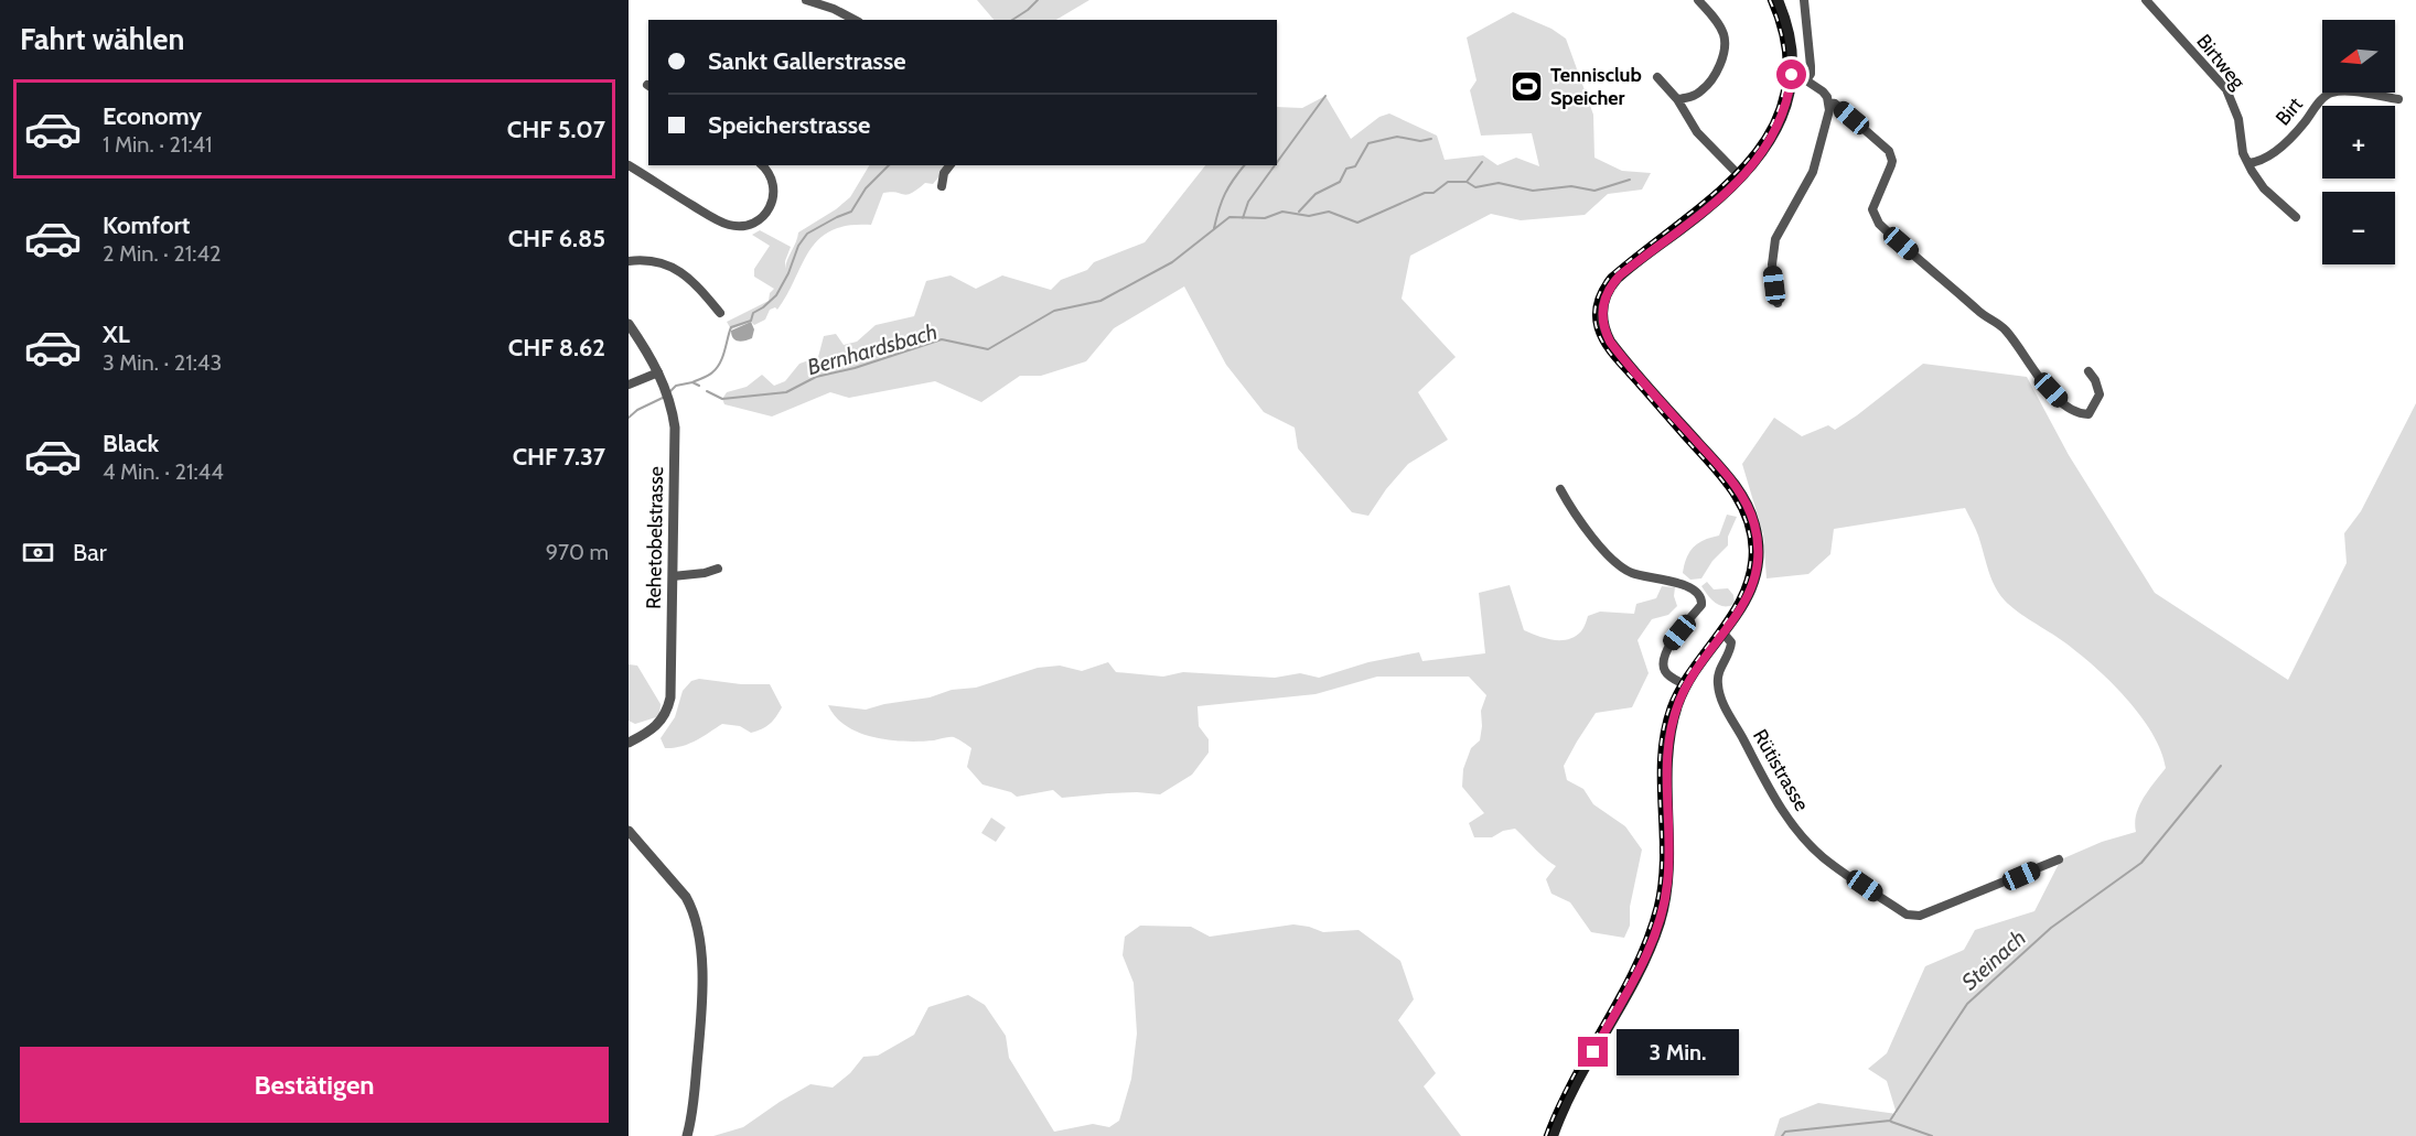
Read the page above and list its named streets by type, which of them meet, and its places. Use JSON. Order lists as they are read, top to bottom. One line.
{"streets":{"street":["Birtweg","Birt","Rehetobelstrasse","Rütistrasse"]},"crossings":[["Birtweg","Birt"]],"water":["Bernhardsbach","Steinach"],"places":{"sports":["Tennisclub Speicher"]},"north":"left","page":{"heading":"Fahrt wählen","map_buttons":["+","−"],"banner":["Sankt Gallerstrasse","Speicherstrasse"],"list":[{"name":"Economy","note":"1 Min. · 21:41","value":"CHF 5.07"},{"name":"Komfort","note":"2 Min. · 21:42","value":"CHF 6.85"},{"name":"XL","note":"3 Min. · 21:43","value":"CHF 8.62"},{"name":"Black","note":"4 Min. · 21:44","value":"CHF 7.37"}],"pay":["Bar","970 m"],"bubble":"3 Min.","buttons":"Bestätigen"}}
